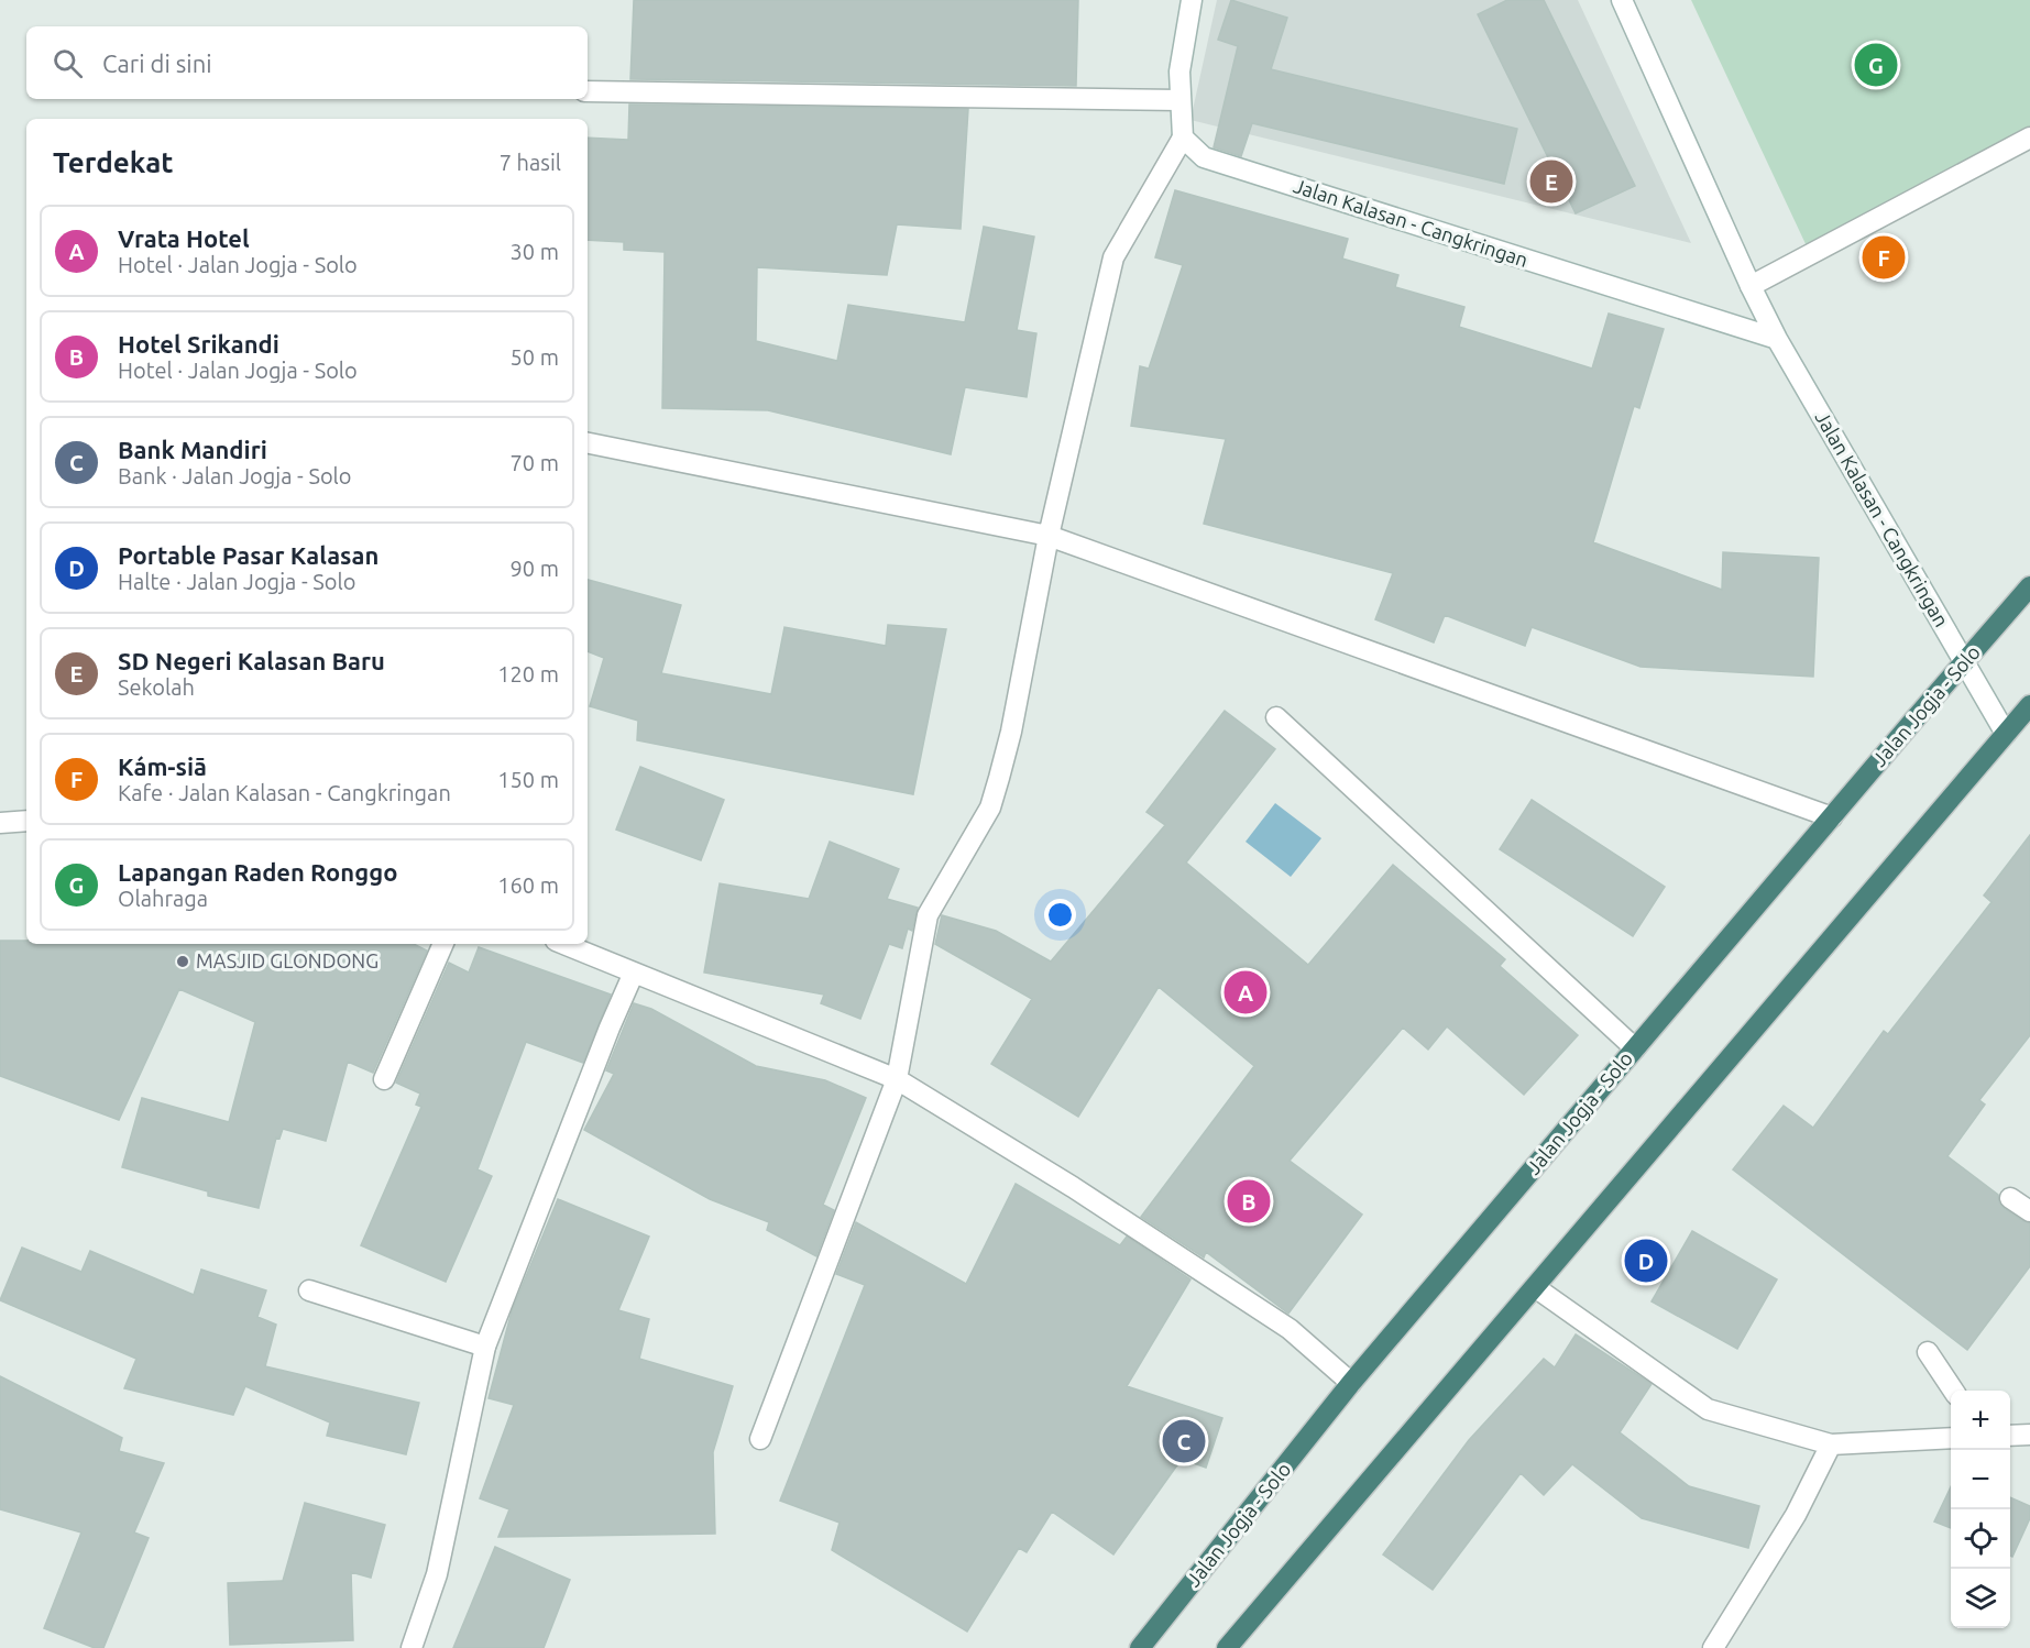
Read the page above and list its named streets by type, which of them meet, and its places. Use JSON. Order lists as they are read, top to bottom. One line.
{"streets":{"highway":["Jalan Jogja - Solo"],"street":["Jalan Kalasan - Cangkringan"]},"crossings":[["Jalan Kalasan - Cangkringan","Jalan Jogja - Solo"]],"places":["MASJID GLONDONG"],"page":{"search":"Cari di sini","pins":["G","E","F","A","B","D","C"],"heading":["Terdekat","7 hasil"],"list":[{"mark":"A","name":"Vrata Hotel","note":"Hotel · Jalan Jogja - Solo","value":"30 m"},{"mark":"B","name":"Hotel Srikandi","note":"Hotel · Jalan Jogja - Solo","value":"50 m"},{"mark":"C","name":"Bank Mandiri","note":"Bank · Jalan Jogja - Solo","value":"70 m"},{"mark":"D","name":"Portable Pasar Kalasan","note":"Halte · Jalan Jogja - Solo","value":"90 m"},{"mark":"E","name":"SD Negeri Kalasan Baru","note":"Sekolah","value":"120 m"},{"mark":"F","name":"Kám-siā","note":"Kafe · Jalan Kalasan - Cangkringan","value":"150 m"},{"mark":"G","name":"Lapangan Raden Ronggo","note":"Olahraga","value":"160 m"}],"map_buttons":["+","−"]}}
